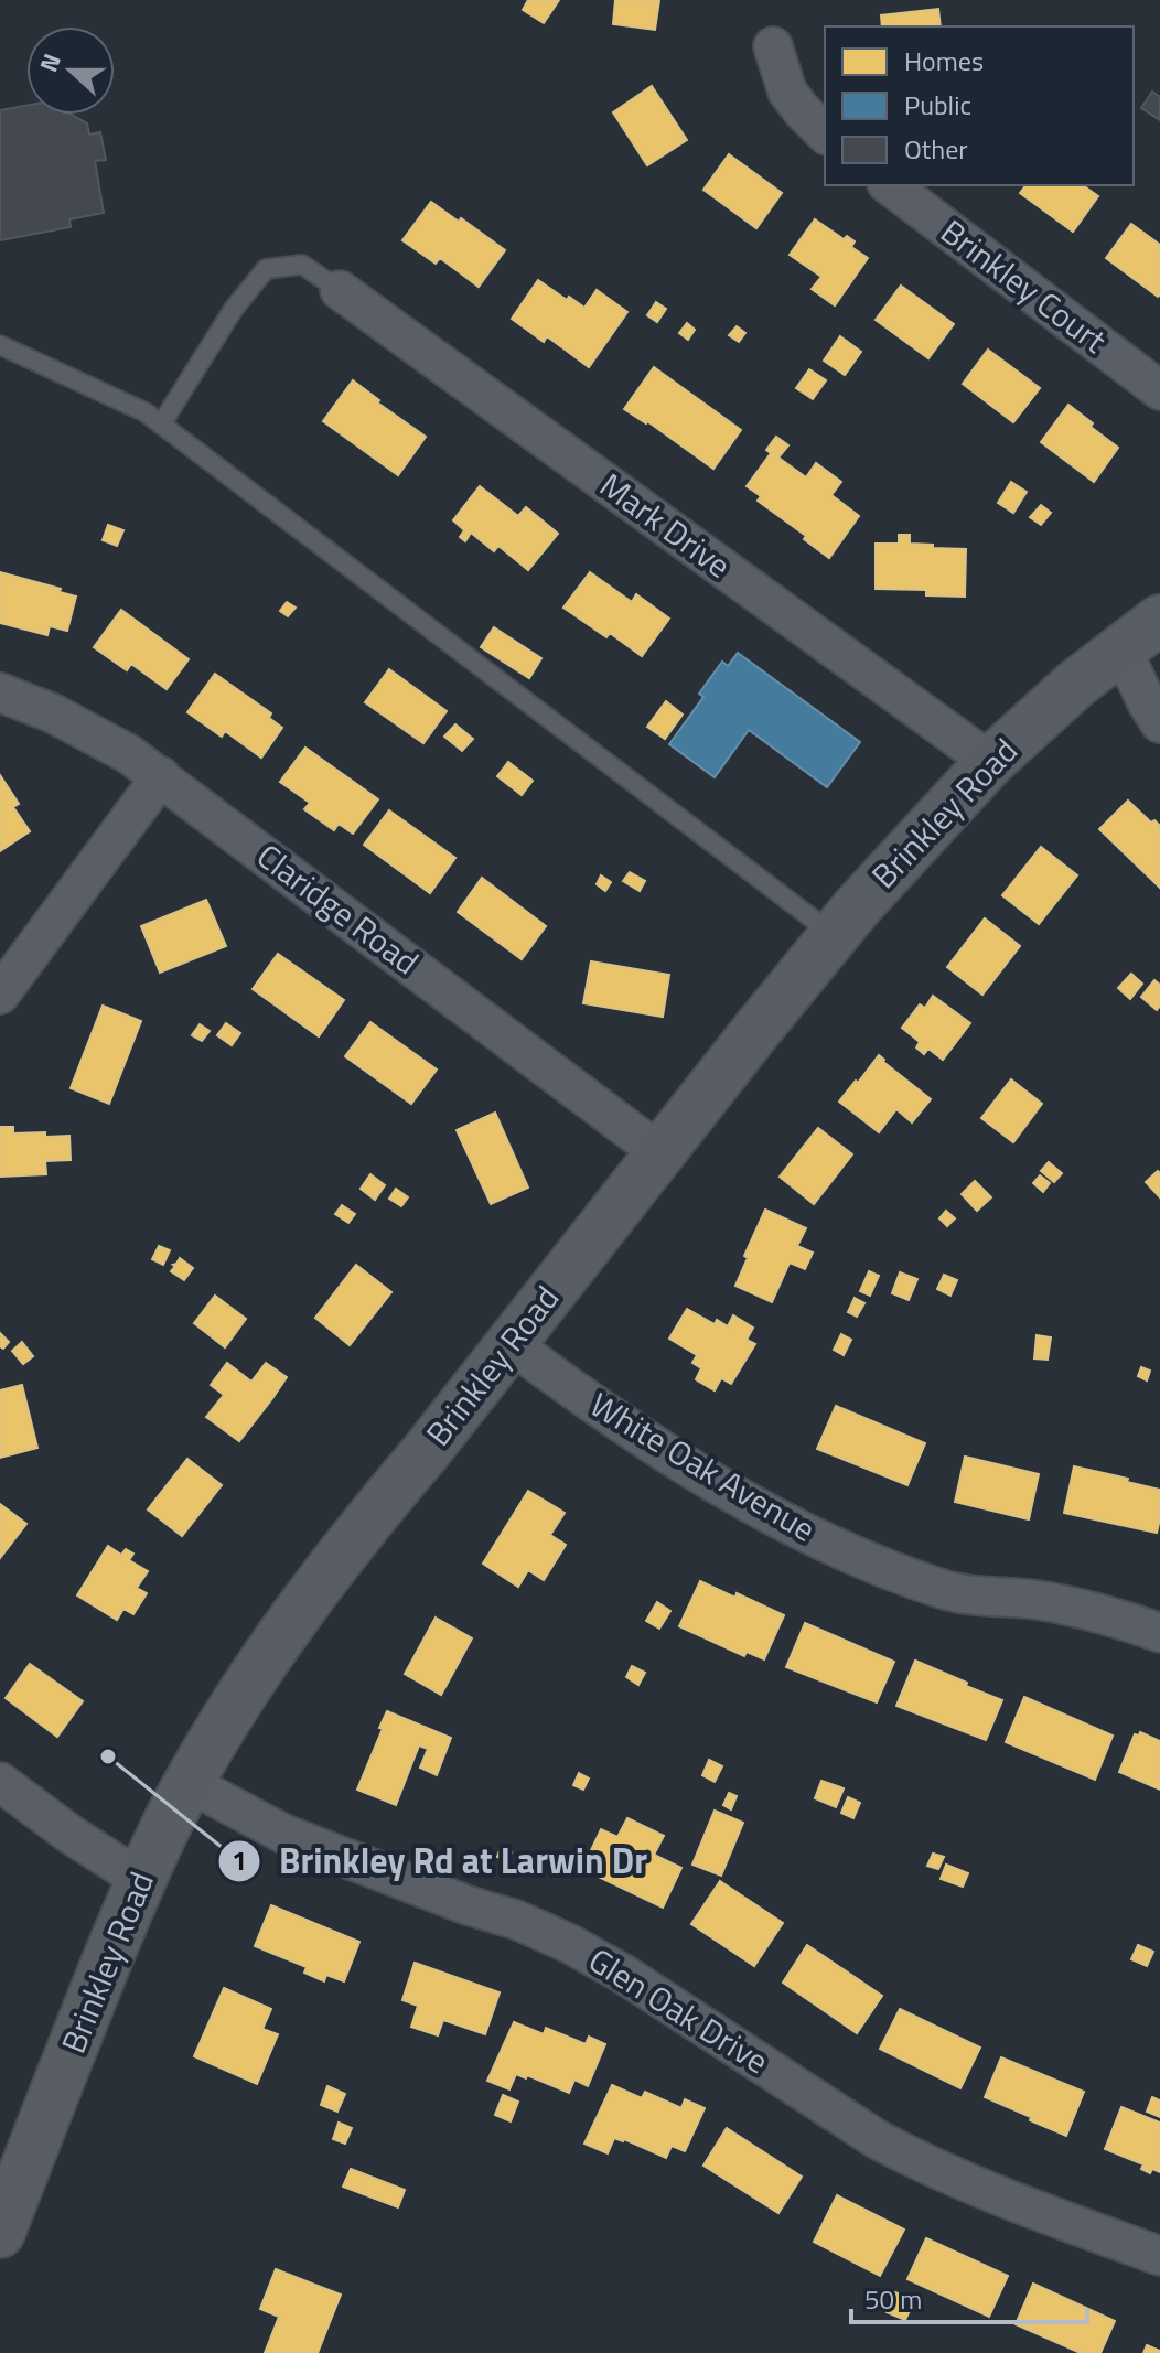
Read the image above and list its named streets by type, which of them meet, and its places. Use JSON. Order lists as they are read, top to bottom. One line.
{"streets":{"main road":["Brinkley Road"],"street":["Brinkley Court","Mark Drive","Claridge Road","White Oak Avenue","Glen Oak Drive"]},"crossings":[["Mark Drive","Brinkley Road"],["Brinkley Road","Claridge Road"],["Brinkley Road","White Oak Avenue"],["Brinkley Road","Glen Oak Drive"]],"places":["Brinkley Rd at Larwin Dr"],"legend":["Homes","Public","Other"],"scale_bar":"50 m","north":"left"}
